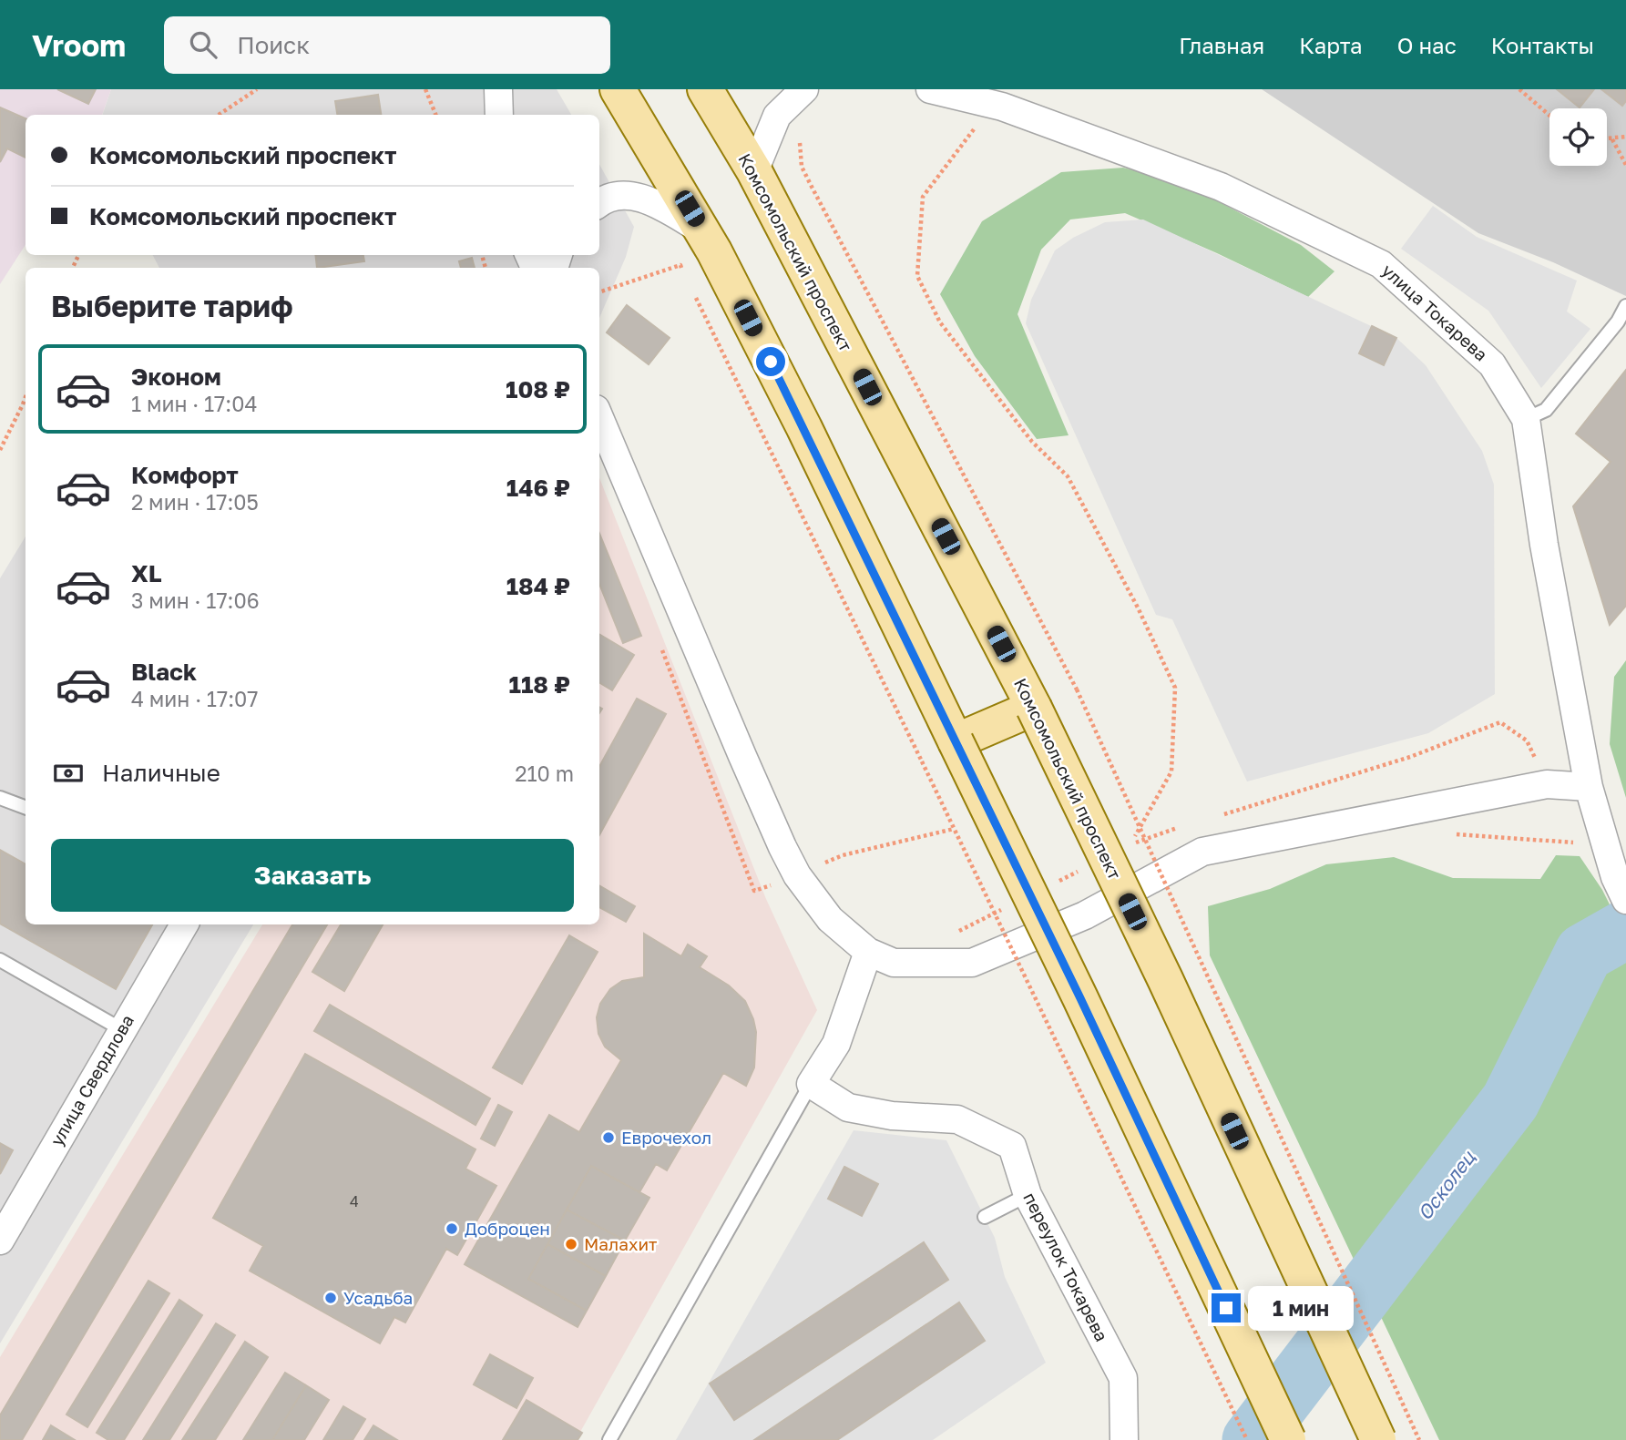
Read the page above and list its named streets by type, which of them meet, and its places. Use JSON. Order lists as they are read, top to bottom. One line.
{"streets":{"main road":["Комсомольский проспект"],"street":["улица Токарева","улица Свердлова","переулок Токарева"]},"crossings":[["Комсомольский проспект","улица Токарева"]],"water":["Осколец"],"places":["Еврочехол","Доброцен","Малахит","Усадьба"],"house_numbers":["4"],"page":{"header":"Vroom","search":"Поиск","nav":["Главная","Карта","О нас","Контакты"],"banner":["Комсомольский проспект","Комсомольский проспект"],"heading":"Выберите тариф","list":[{"name":"Эконом","note":"1 мин · 17:04","value":"108 ₽"},{"name":"Комфорт","note":"2 мин · 17:05","value":"146 ₽"},{"name":"XL","note":"3 мин · 17:06","value":"184 ₽"},{"name":"Black","note":"4 мин · 17:07","value":"118 ₽"}],"pay":["Наличные","210 m"],"buttons":"Заказать","bubble":"1 мин"}}
